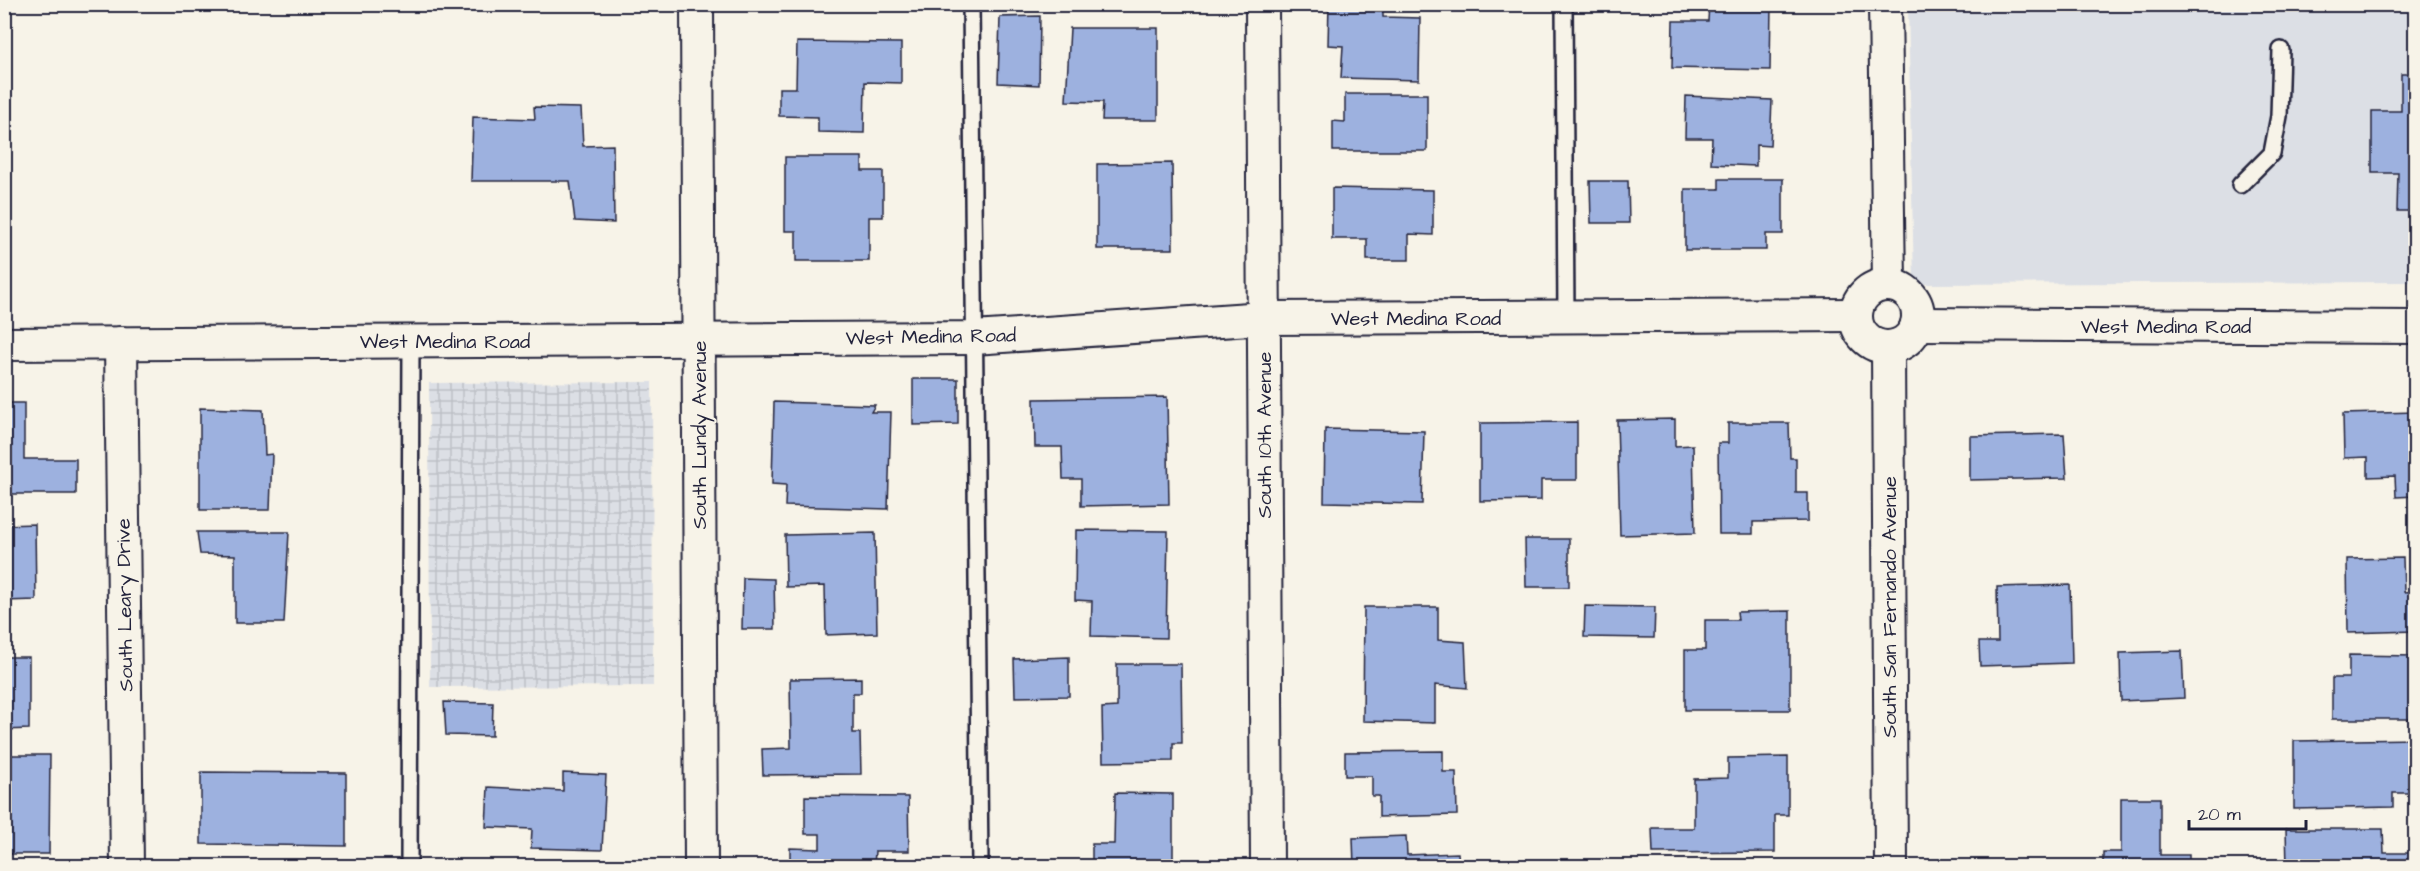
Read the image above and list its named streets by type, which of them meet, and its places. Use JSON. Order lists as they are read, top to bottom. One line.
{"streets":{"street":["West Medina Road","South Lundy Avenue","South 10th Avenue","South Leary Drive","South San Fernando Avenue"]},"crossings":[["West Medina Road","South Lundy Avenue"],["West Medina Road","South 10th Avenue"],["West Medina Road","South Leary Drive"],["West Medina Road","South San Fernando Avenue"]],"scale_bar":"20 m"}
